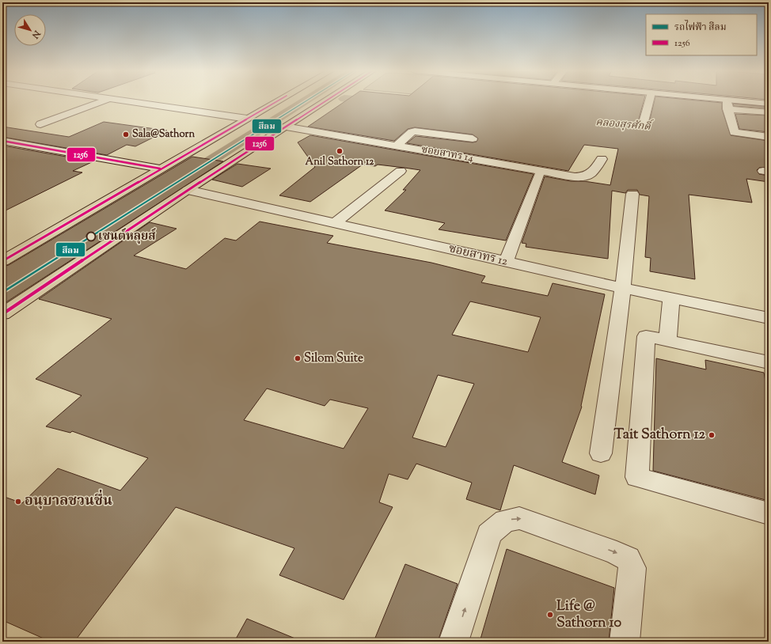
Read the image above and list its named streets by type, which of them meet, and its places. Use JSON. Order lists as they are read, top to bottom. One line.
{"streets":{"street":["ซอยสาทร 14","ซอยสาทร 12"]},"water":["คลองสุรศักดิ์"],"places":["Sala@Sathorn","Anil Sathorn 12","เซนต์หลุยส์","Silom Suite","Tait Sathorn 12","อนุบาลชวนชื่น","Life @ Sathorn 10"],"lines":["metro line สีลม","transit line 1256"],"legend":["รถไฟฟ้า สีลม","1256"],"north":"bottom right"}
